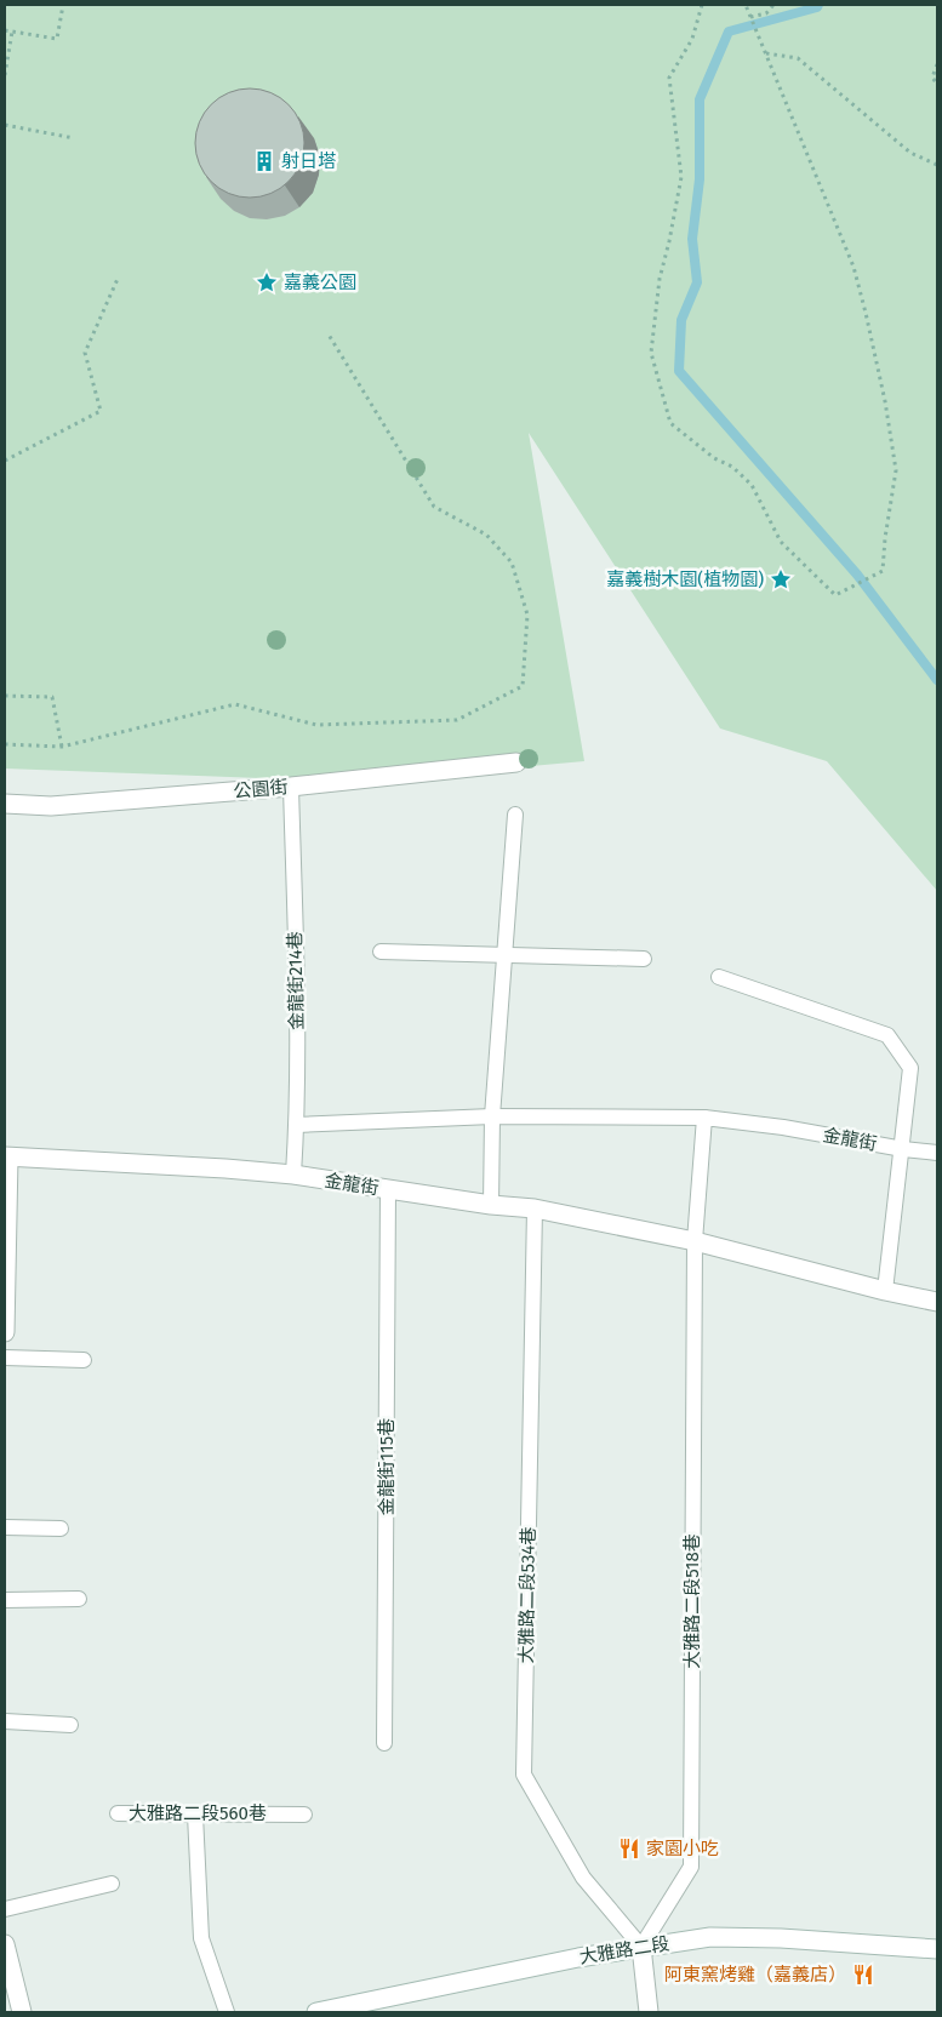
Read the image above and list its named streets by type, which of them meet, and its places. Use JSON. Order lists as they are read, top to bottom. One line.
{"streets":{"street":["公園街","金龍街","大雅路二段"],"lane":["金龍街214巷","金龍街115巷","大雅路二段534巷","大雅路二段518巷","大雅路二段560巷"]},"crossings":[["公園街","金龍街214巷"],["金龍街214巷","金龍街"],["金龍街","金龍街115巷"],["金龍街","大雅路二段534巷"],["金龍街","大雅路二段518巷"],["大雅路二段534巷","大雅路二段518巷"],["大雅路二段534巷","大雅路二段"],["大雅路二段518巷","大雅路二段"]],"places":{"building":["射日塔"],"place":["嘉義公園","嘉義樹木園(植物園)"],"restaurant":["家園小吃","阿東窯烤雞（嘉義店）"]}}
